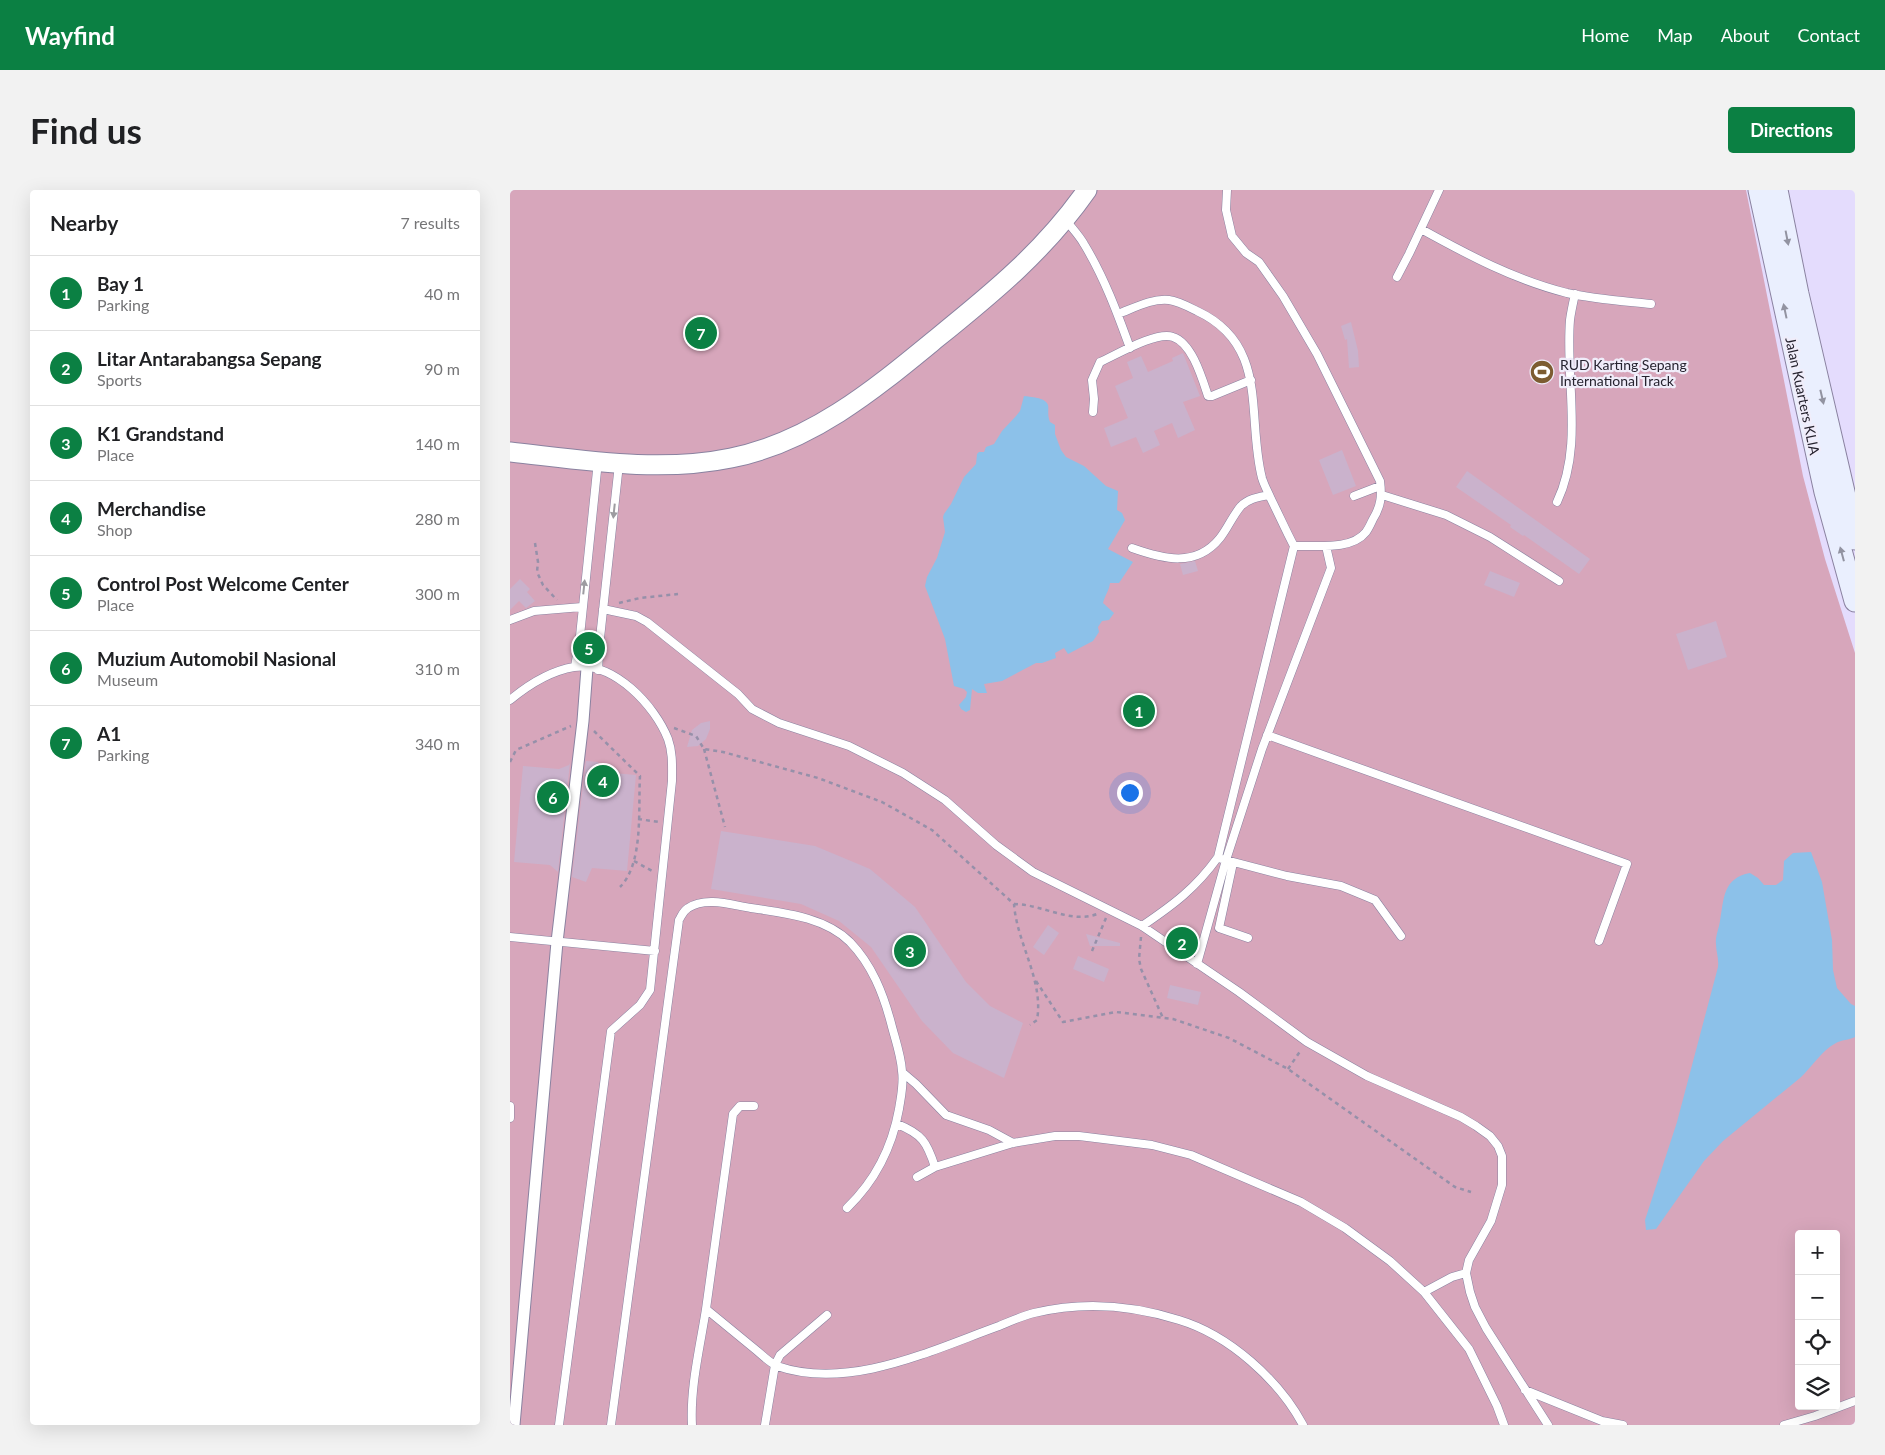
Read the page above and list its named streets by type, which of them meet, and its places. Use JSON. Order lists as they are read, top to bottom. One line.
{"streets":{"main road":["Jalan Kuarters KLIA"]},"places":{"sports":["RUD Karting Sepang International Track"]},"page":{"header":"Wayfind","nav":["Home","Map","About","Contact"],"buttons":"Directions","title":"Find us","heading":["Nearby","7 results"],"list":[{"mark":"1","name":"Bay 1","note":"Parking","value":"40 m"},{"mark":"2","name":"Litar Antarabangsa Sepang","note":"Sports","value":"90 m"},{"mark":"3","name":"K1 Grandstand","note":"Place","value":"140 m"},{"mark":"4","name":"Merchandise","note":"Shop","value":"280 m"},{"mark":"5","name":"Control Post Welcome Center","note":"Place","value":"300 m"},{"mark":"6","name":"Muzium Automobil Nasional","note":"Museum","value":"310 m"},{"mark":"7","name":"A1","note":"Parking","value":"340 m"}],"pins":["7","5","1","4","6","2","3"],"map_buttons":["+","−"]}}
